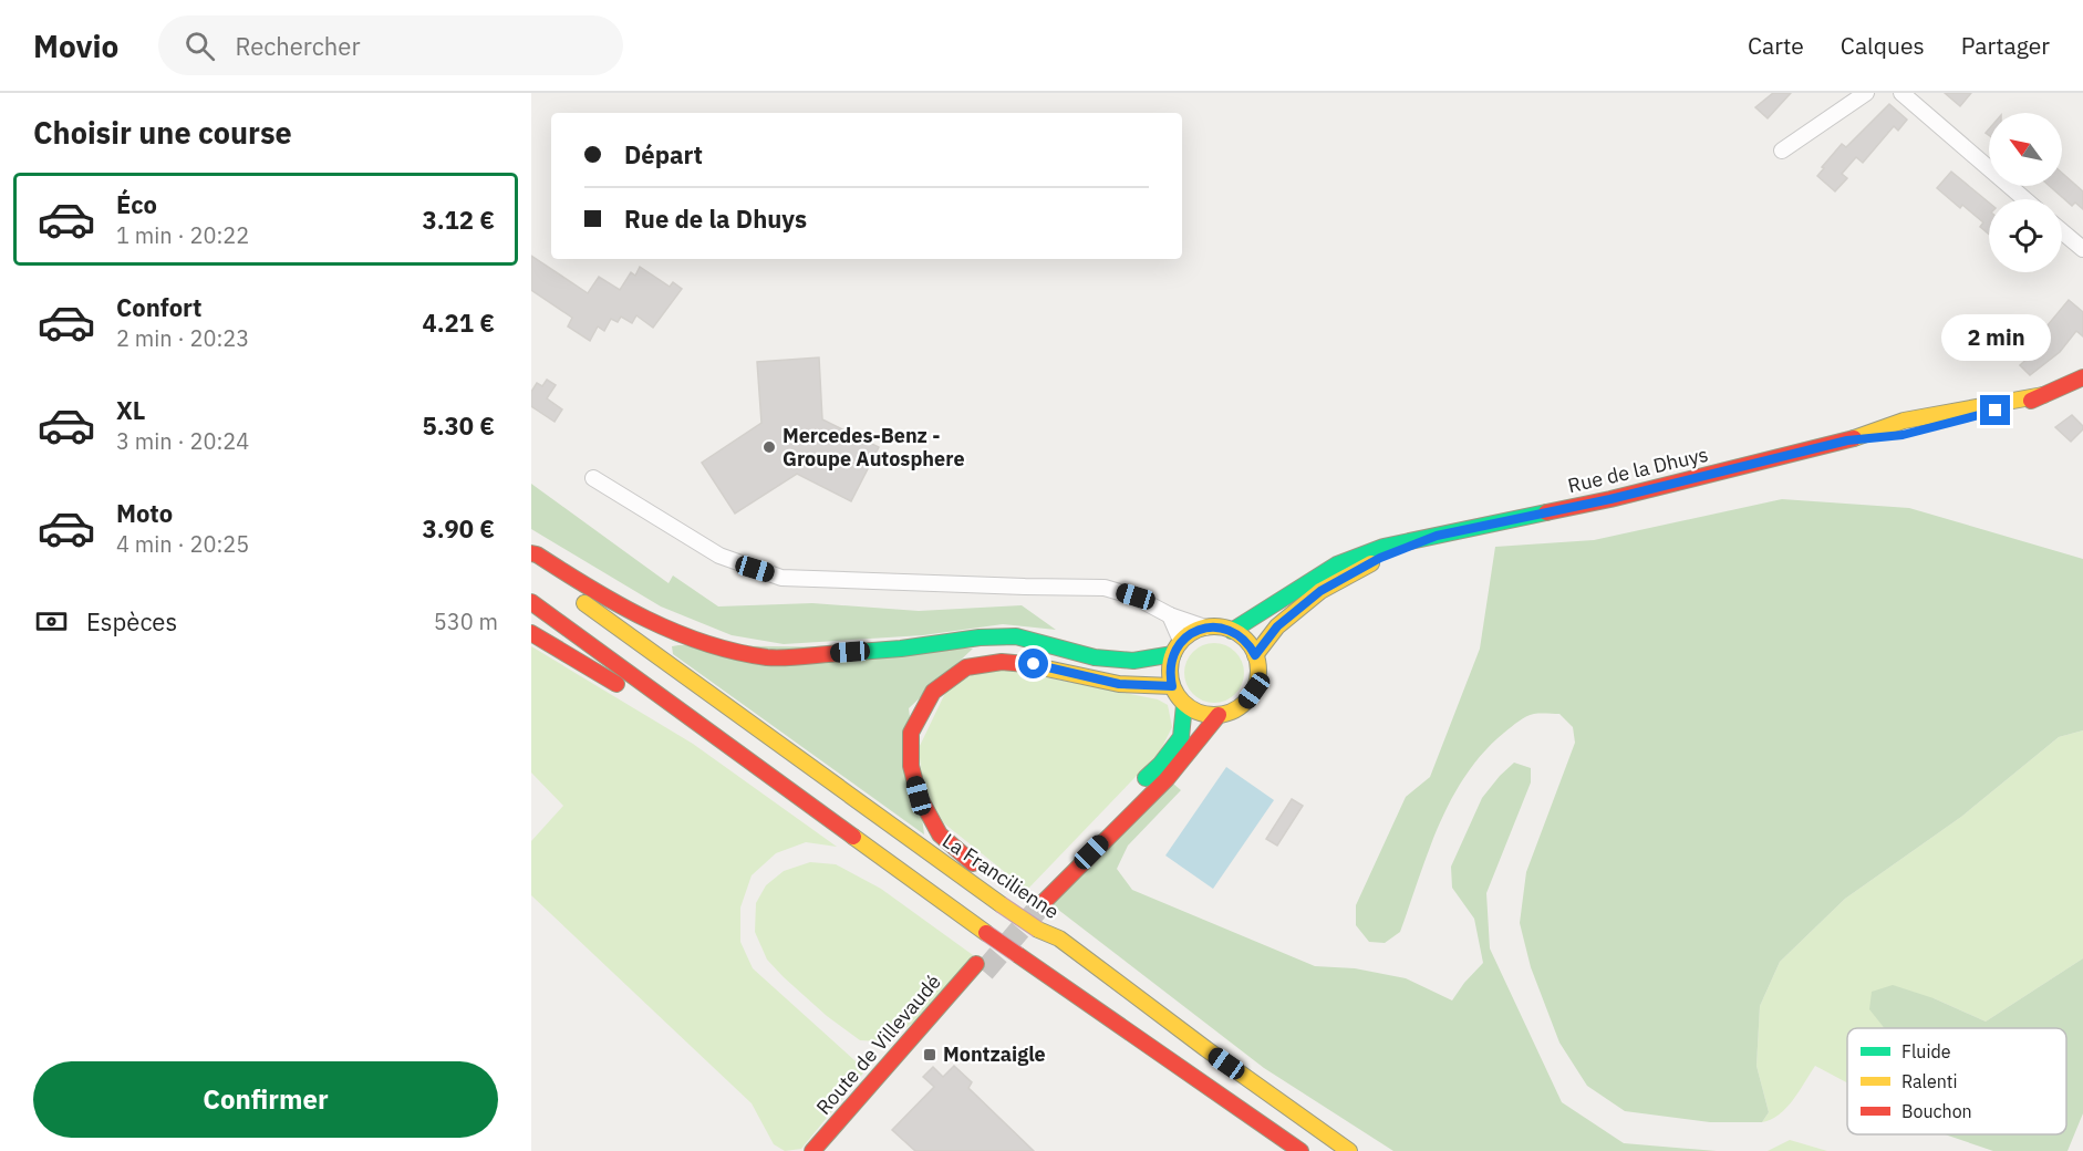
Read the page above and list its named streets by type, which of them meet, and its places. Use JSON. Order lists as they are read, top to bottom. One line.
{"streets":{"main road":["Rue de la Dhuys","La Francilienne","Route de Villevaudé"]},"places":{"other":["Mercedes-Benz - Groupe Autosphere"],"transit":["Montzaigle"]},"legend":["Fluide","Ralenti","Bouchon"],"north":"top left","page":{"header":"Movio","search":"Rechercher","nav":["Carte","Calques","Partager"],"heading":"Choisir une course","banner":["Départ","Rue de la Dhuys"],"list":[{"name":"Éco","note":"1 min · 20:22","value":"3.12 €"},{"name":"Confort","note":"2 min · 20:23","value":"4.21 €"},{"name":"XL","note":"3 min · 20:24","value":"5.30 €"},{"name":"Moto","note":"4 min · 20:25","value":"3.90 €"}],"bubble":"2 min","pay":["Espèces","530 m"],"buttons":"Confirmer"}}
